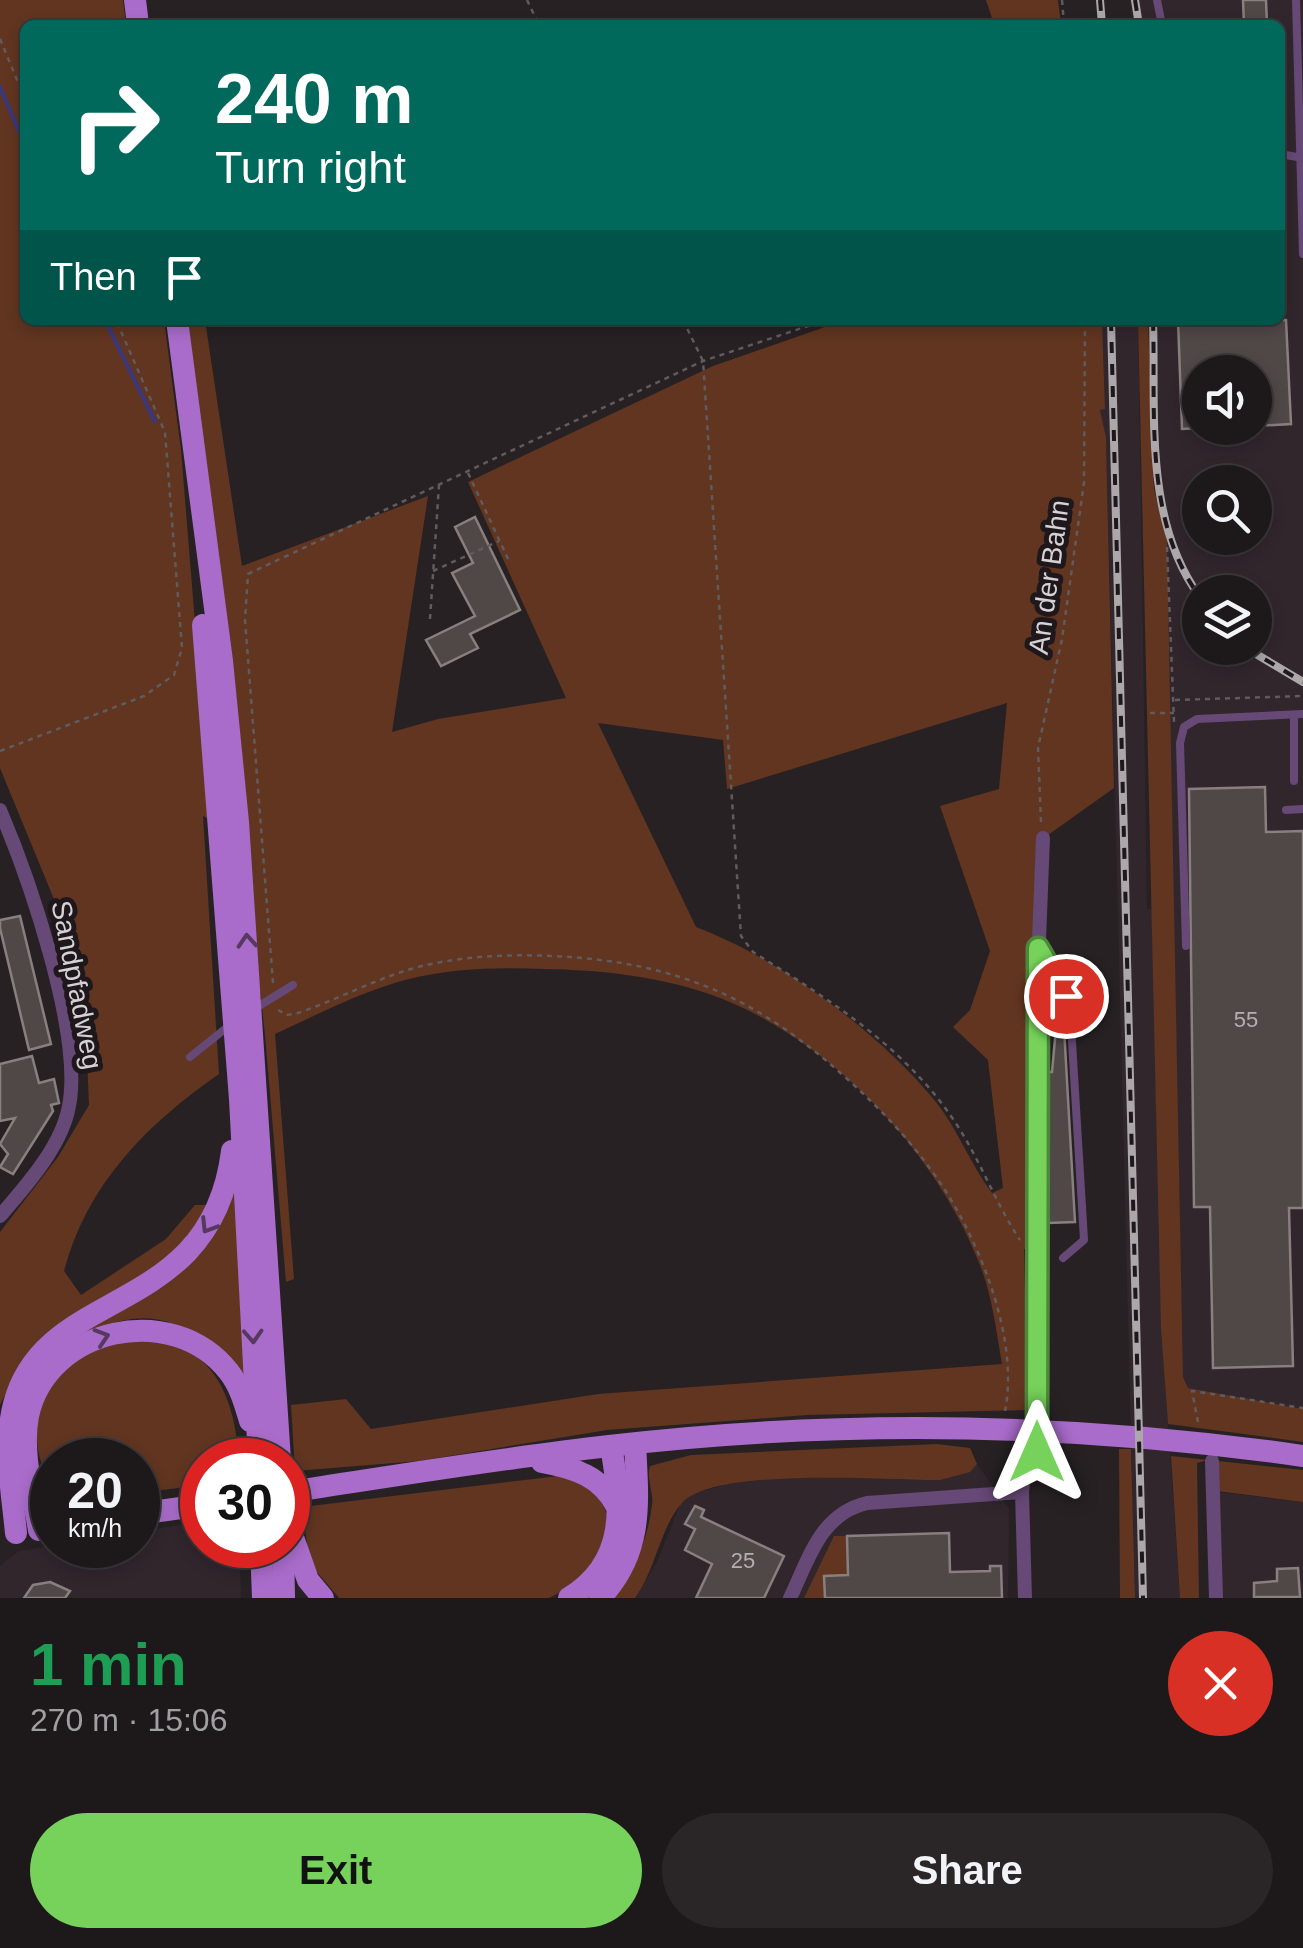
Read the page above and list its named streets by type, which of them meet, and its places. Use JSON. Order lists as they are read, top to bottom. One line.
{"streets":{"street":["Sandpfadweg"],"path":["An der Bahn"]},"house_numbers":["55","25"],"page":{"turn":["240 m","Turn right"],"then":"Then","speed":"20 km/h","limit":"30","heading":["1 min","270 m · 15:06"],"buttons":["Exit","Share"]}}
